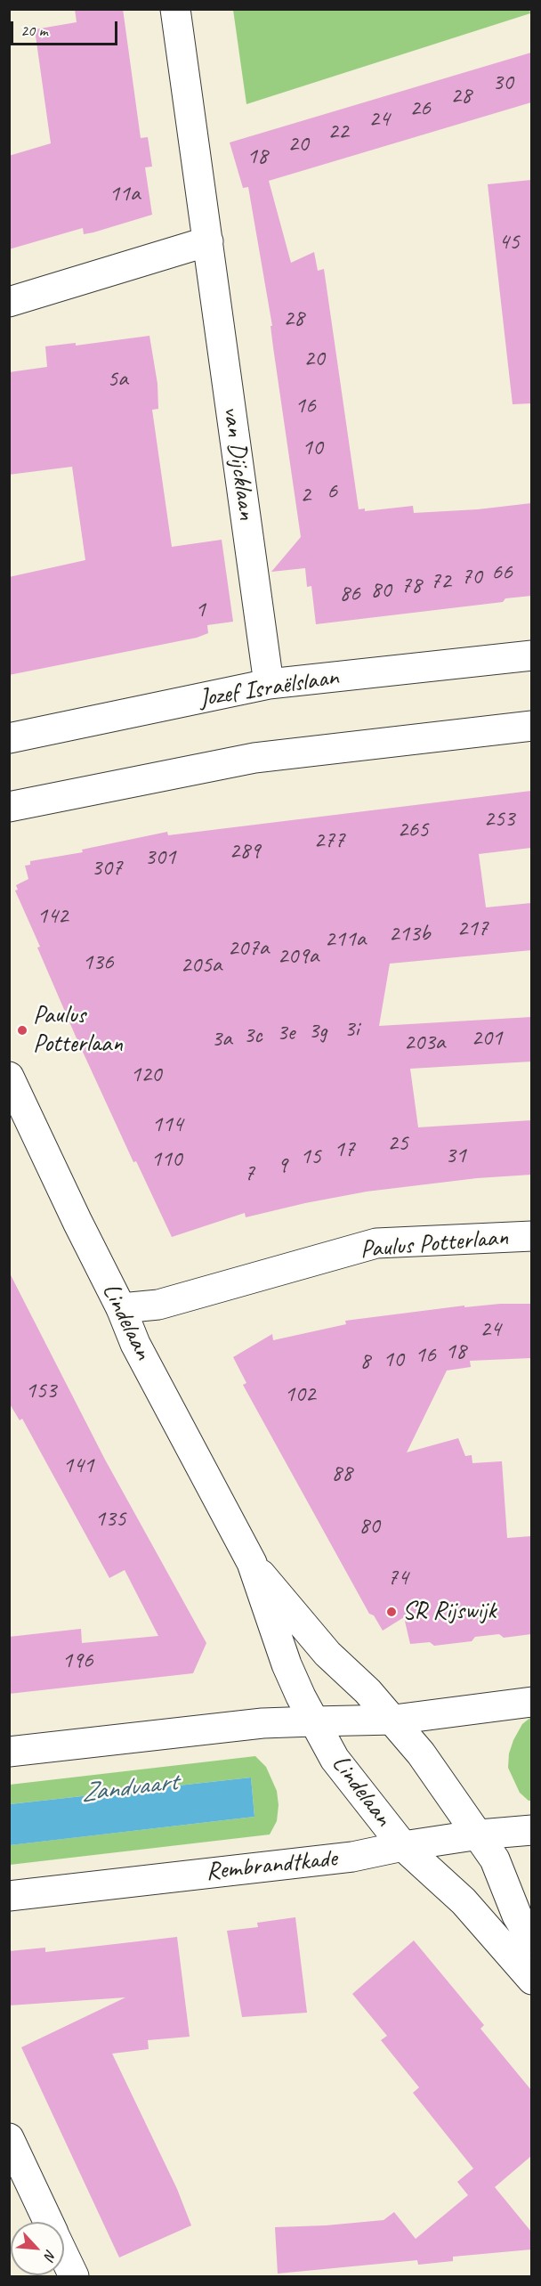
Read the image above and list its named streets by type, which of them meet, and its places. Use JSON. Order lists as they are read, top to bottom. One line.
{"streets":{"street":["van Dijcklaan","Jozef Israëlslaan","Paulus Potterlaan","Lindelaan","Rembrandtkade"]},"crossings":[["van Dijcklaan","Jozef Israëlslaan"],["Paulus Potterlaan","Lindelaan"],["Lindelaan","Rembrandtkade"]],"water":["Zandvaart"],"places":["Paulus Potterlaan","SR Rijswijk"],"house_numbers":["30","28","26","24","22","20","18","11a","45","28","20","5a","16","10","6","2","66","70","72","78","80","86","1","253","265","277","289","301","307","142","217","213b","211a","207a","209a","136","205a","3i","3g","3e","3c","201","3a","203a","120","114","25","17","31","15","110","9","7","24","18","16","10","8","153","102","141","88","135","80","74","196"],"scale_bar":"20 m","north":"bottom right"}
